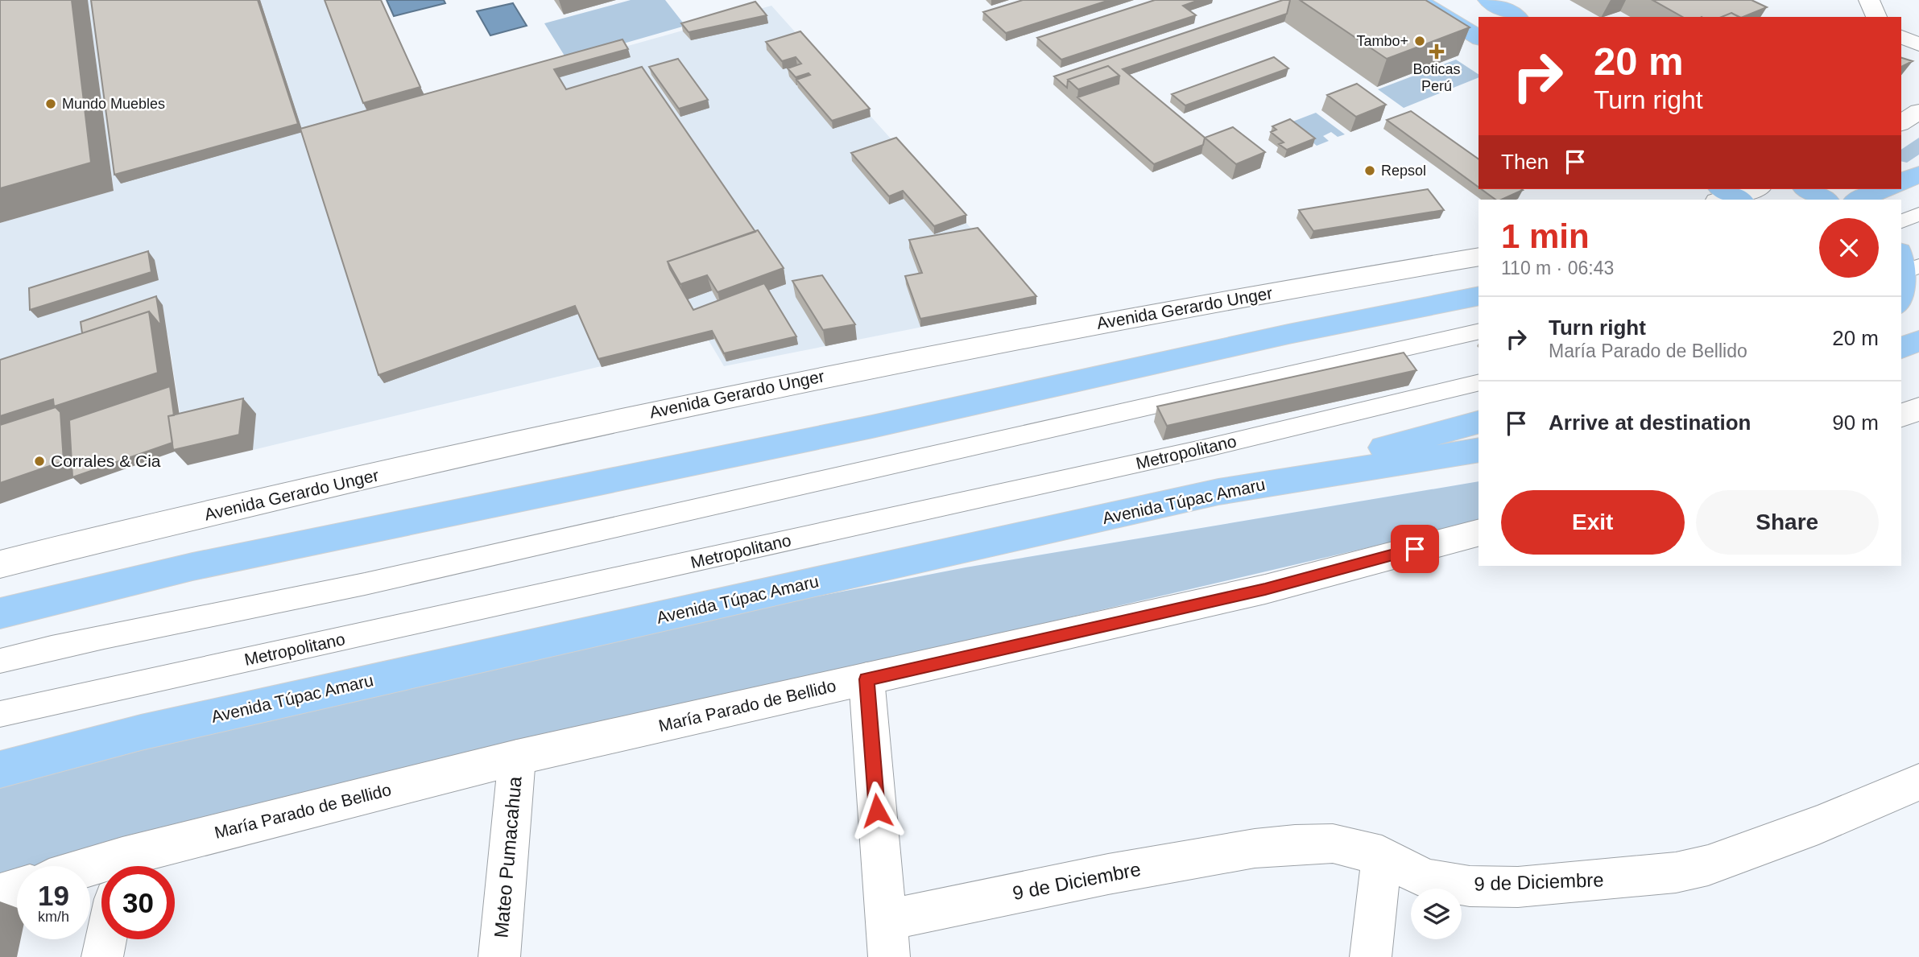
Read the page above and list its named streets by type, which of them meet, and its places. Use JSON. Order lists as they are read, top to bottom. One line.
{"streets":{"main road":["Avenida Túpac Amaru"],"street":["Avenida Gerardo Unger","María Parado de Bellido","Mateo Pumacahua","9 de Diciembre"],"lane":["Metropolitano"]},"crossings":[["María Parado de Bellido","Mateo Pumacahua"]],"places":{"other":["Tambo+","Mundo Muebles","Repsol","Corrales & Cia"],"health":["Boticas Perú"]},"page":{"turn":["20 m","Turn right"],"then":"Then","heading":["1 min","110 m · 06:43"],"list":[{"name":"Turn right","note":"María Parado de Bellido","value":"20 m"},{"name":"Arrive at destination","value":"90 m"}],"buttons":["Exit","Share"],"speed":"19 km/h","limit":"30"}}
